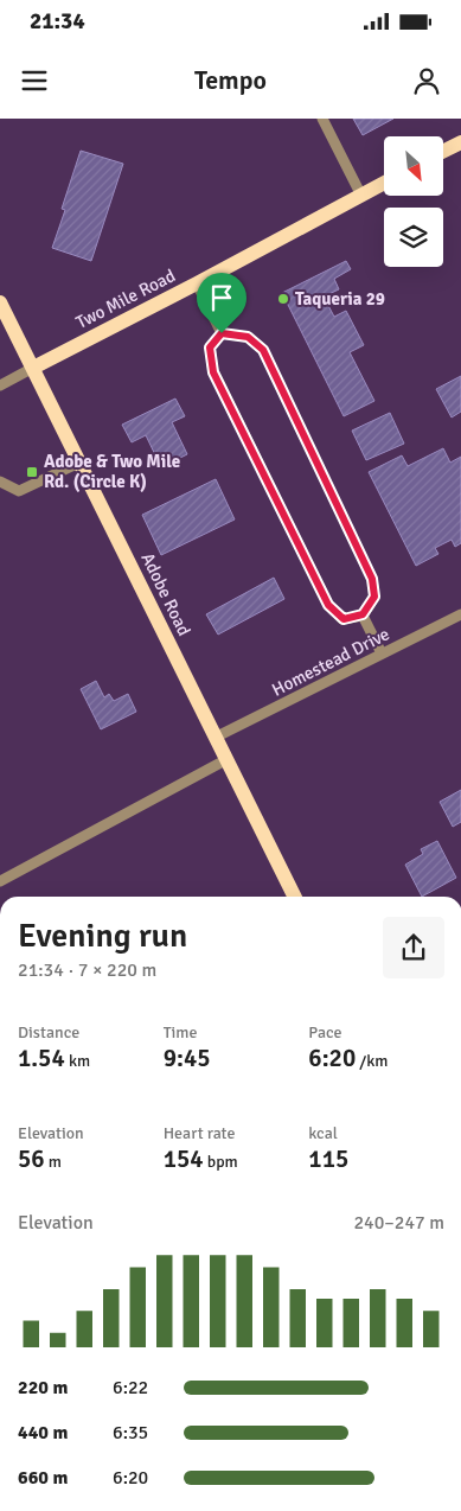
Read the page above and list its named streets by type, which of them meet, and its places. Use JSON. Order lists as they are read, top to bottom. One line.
{"streets":{"main road":["Two Mile Road","Adobe Road"],"street":["Homestead Drive"]},"crossings":[["Two Mile Road","Adobe Road"],["Adobe Road","Homestead Drive"]],"places":{"other":["Taqueria 29"],"transit":["Adobe & Two Mile Rd. (Circle K)"]},"north":"bottom right","page":{"status":"21:34","header":"Tempo","heading":["Evening run","21:34 · 7 × 220 m"],"stats":[["Distance","1.54 km"],["Time","9:45"],["Pace","6:20 /km"],["Elevation","56 m"],["Heart rate","154 bpm"],["kcal","115"]],"chart":["Elevation","240–247 m"],"list":[{"name":"220 m","note":"6:22"},{"name":"440 m","note":"6:35"},{"name":"660 m","note":"6:20"}]}}
